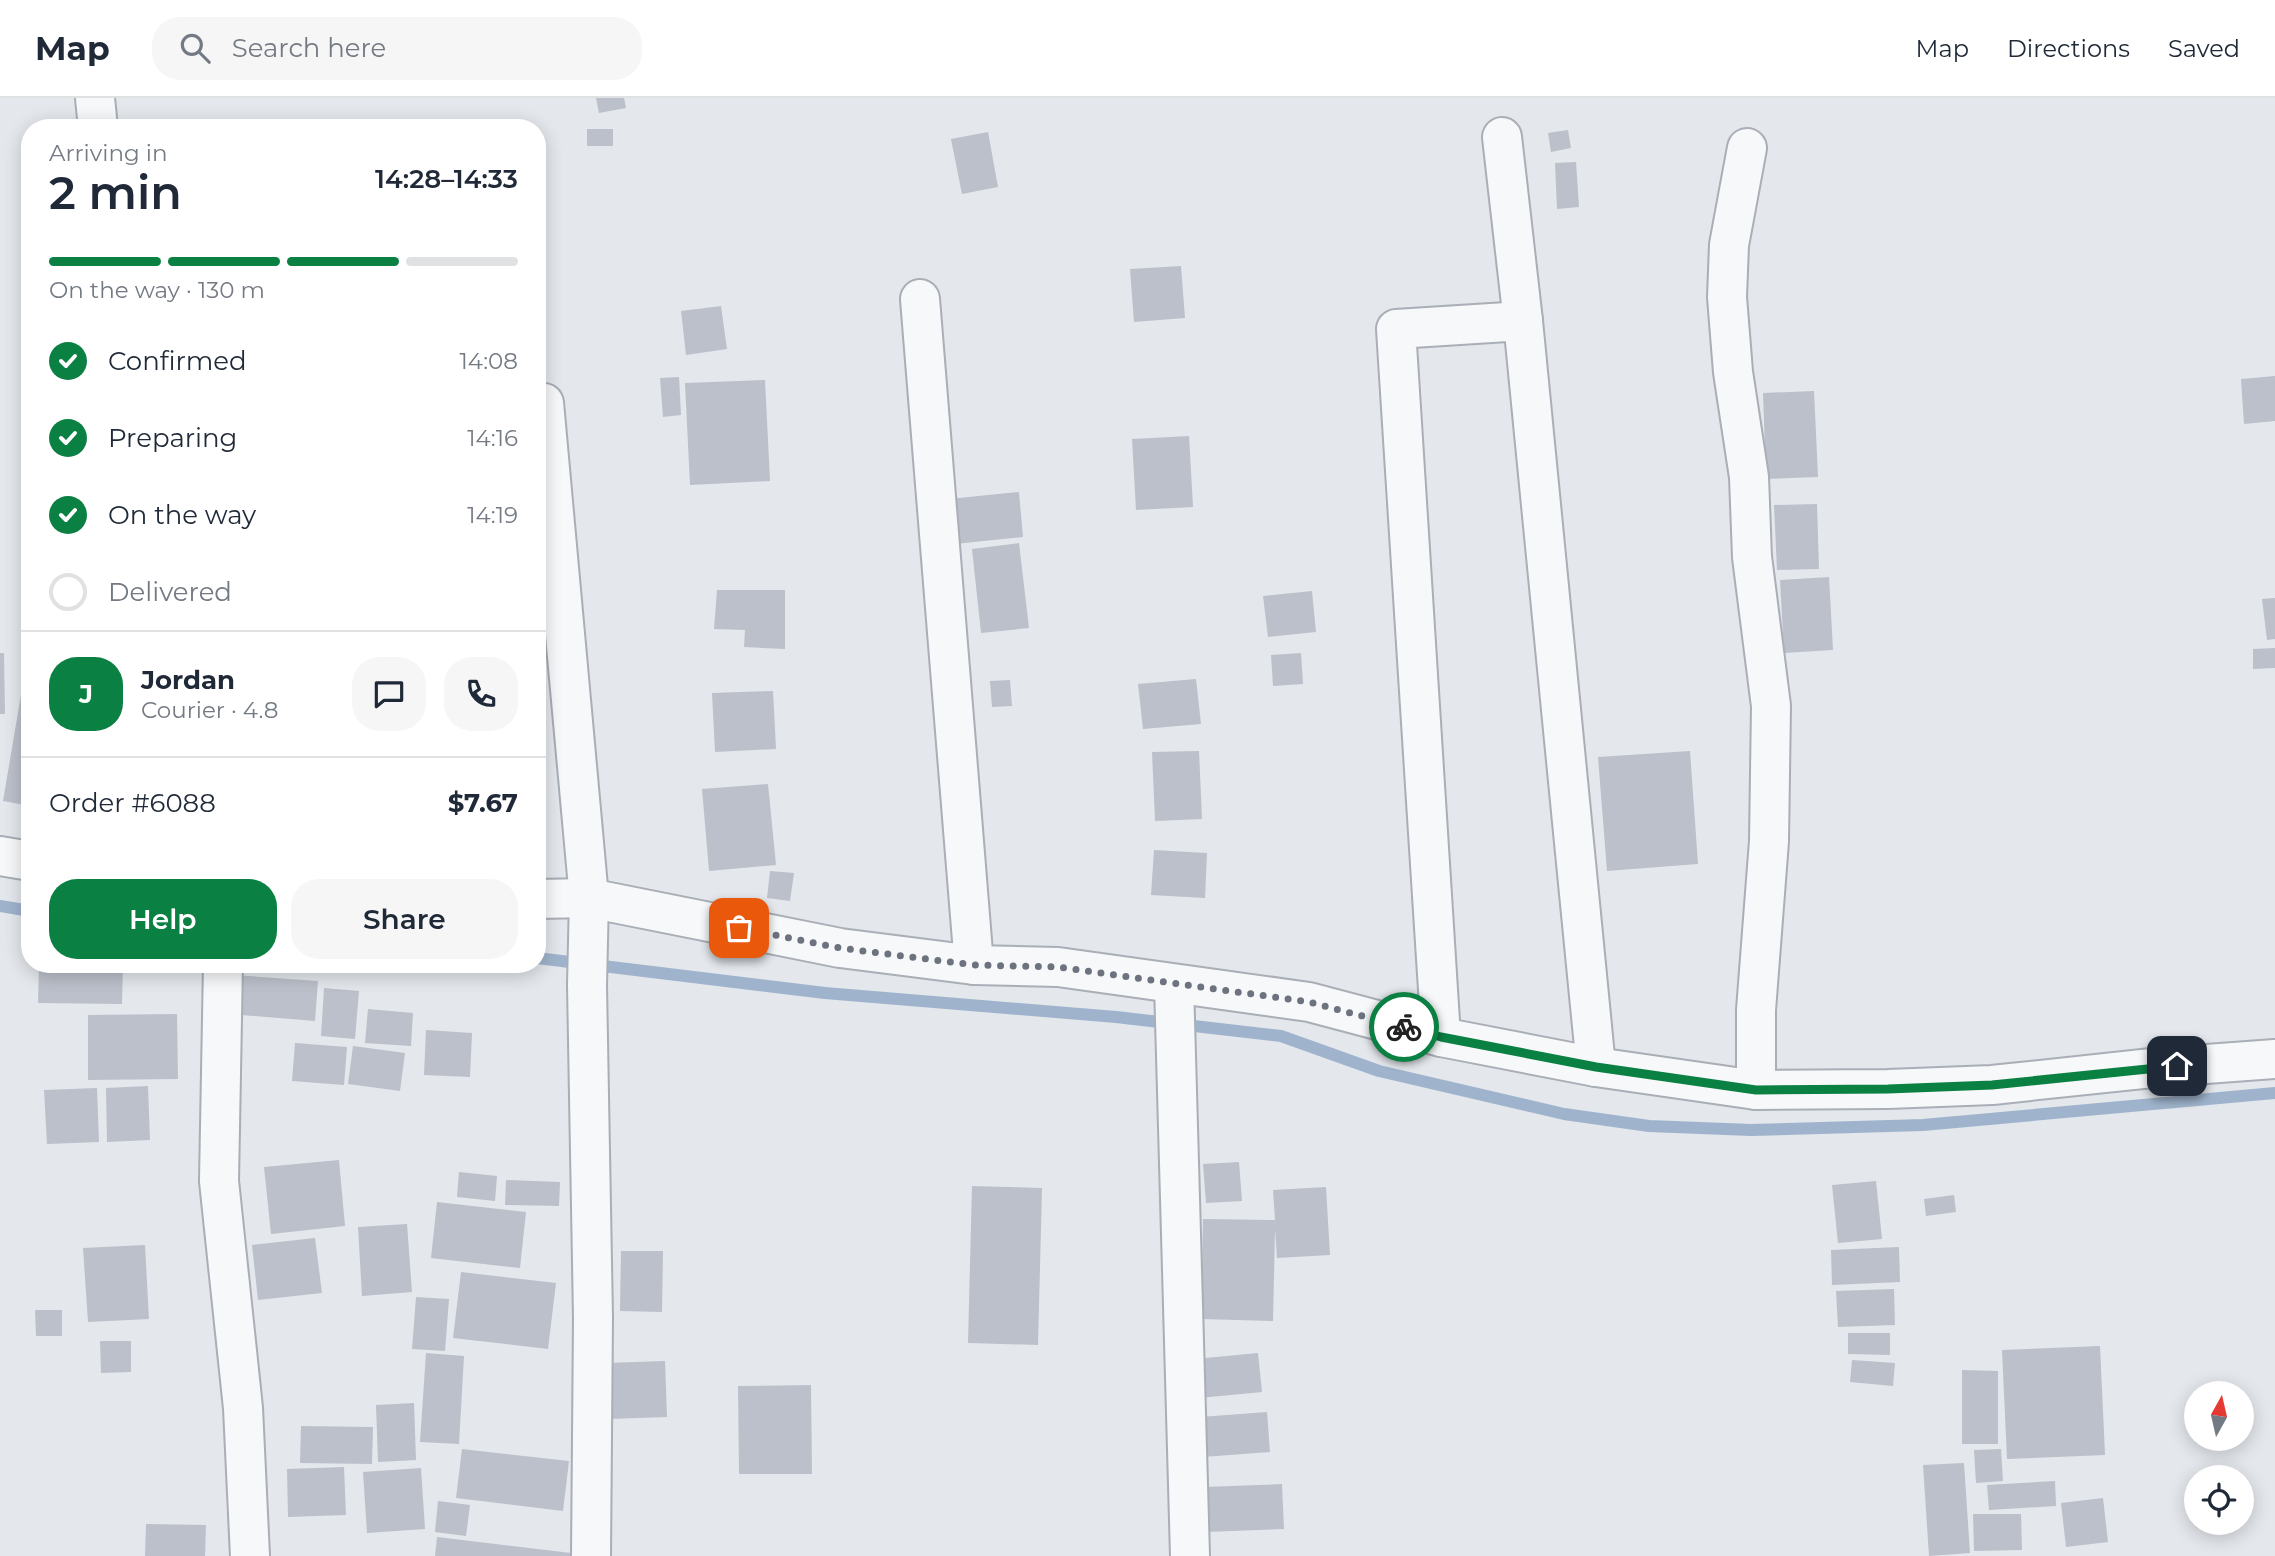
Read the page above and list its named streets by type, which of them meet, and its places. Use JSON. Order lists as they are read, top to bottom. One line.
{"north":"top","page":{"header":"Map","search":"Search here","nav":["Map","Directions","Saved"],"heading":["2 min","Arriving in","14:28–14:33"],"panel":["Jordan","Courier · 4.8","Order #6088","$7.67"],"bar":"On the way · 130 m","list":[["Confirmed","14:08"],["Preparing","14:16"],["On the way","14:19"],"Delivered"],"round":"J","buttons":["Help","Share"]}}
